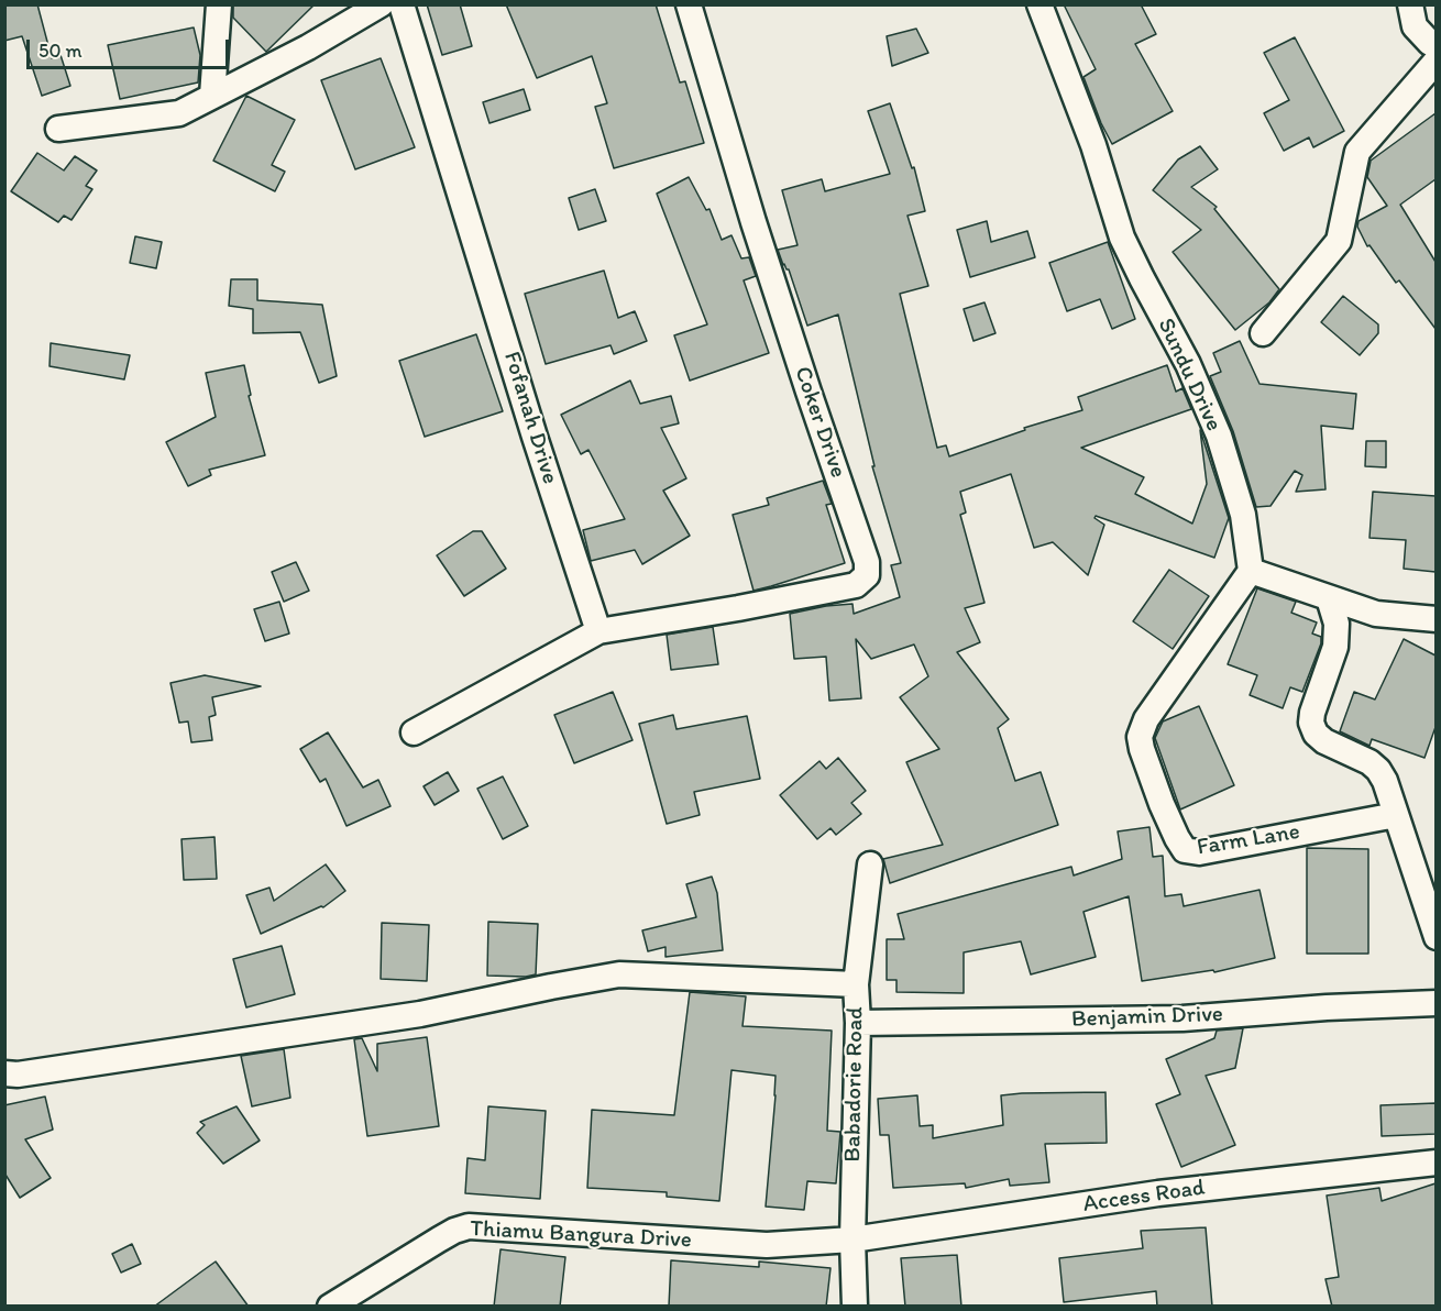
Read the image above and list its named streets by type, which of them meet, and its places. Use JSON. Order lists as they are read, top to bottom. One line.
{"streets":{"street":["Sundu Drive","Fofanah Drive","Coker Drive","Farm Lane","Benjamin Drive","Babadorie Road","Access Road","Thiamu Bangura Drive"]},"crossings":[["Sundu Drive","Farm Lane"],["Fofanah Drive","Coker Drive"],["Benjamin Drive","Babadorie Road"],["Babadorie Road","Access Road"],["Babadorie Road","Thiamu Bangura Drive"],["Access Road","Thiamu Bangura Drive"]],"scale_bar":"50 m"}
